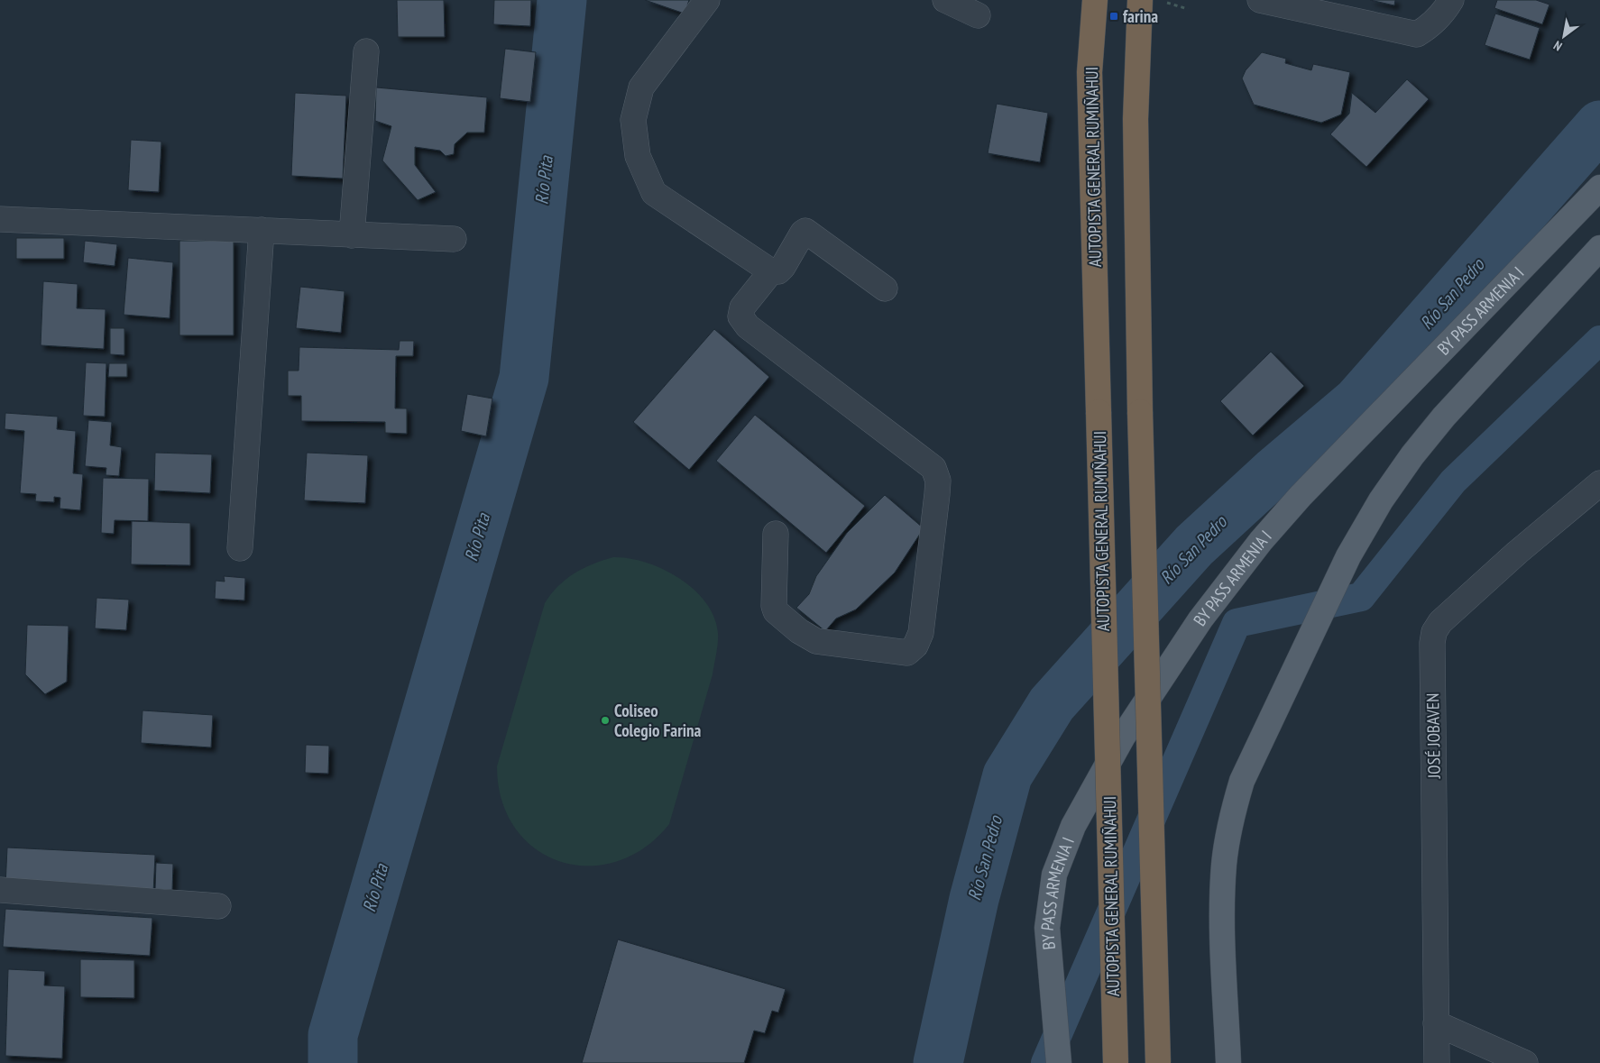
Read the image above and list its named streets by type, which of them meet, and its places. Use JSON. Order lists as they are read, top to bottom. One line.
{"streets":{"highway":["AUTOPISTA GENERAL RUMIÑAHUI"],"main road":["BY PASS ARMENIA I"],"street":["JOSÉ JOBAVEN"]},"water":["Río Pita","Río San Pedro"],"places":{"transit":["farina"],"other":["Coliseo Colegio Farina"]},"north":"bottom left"}
